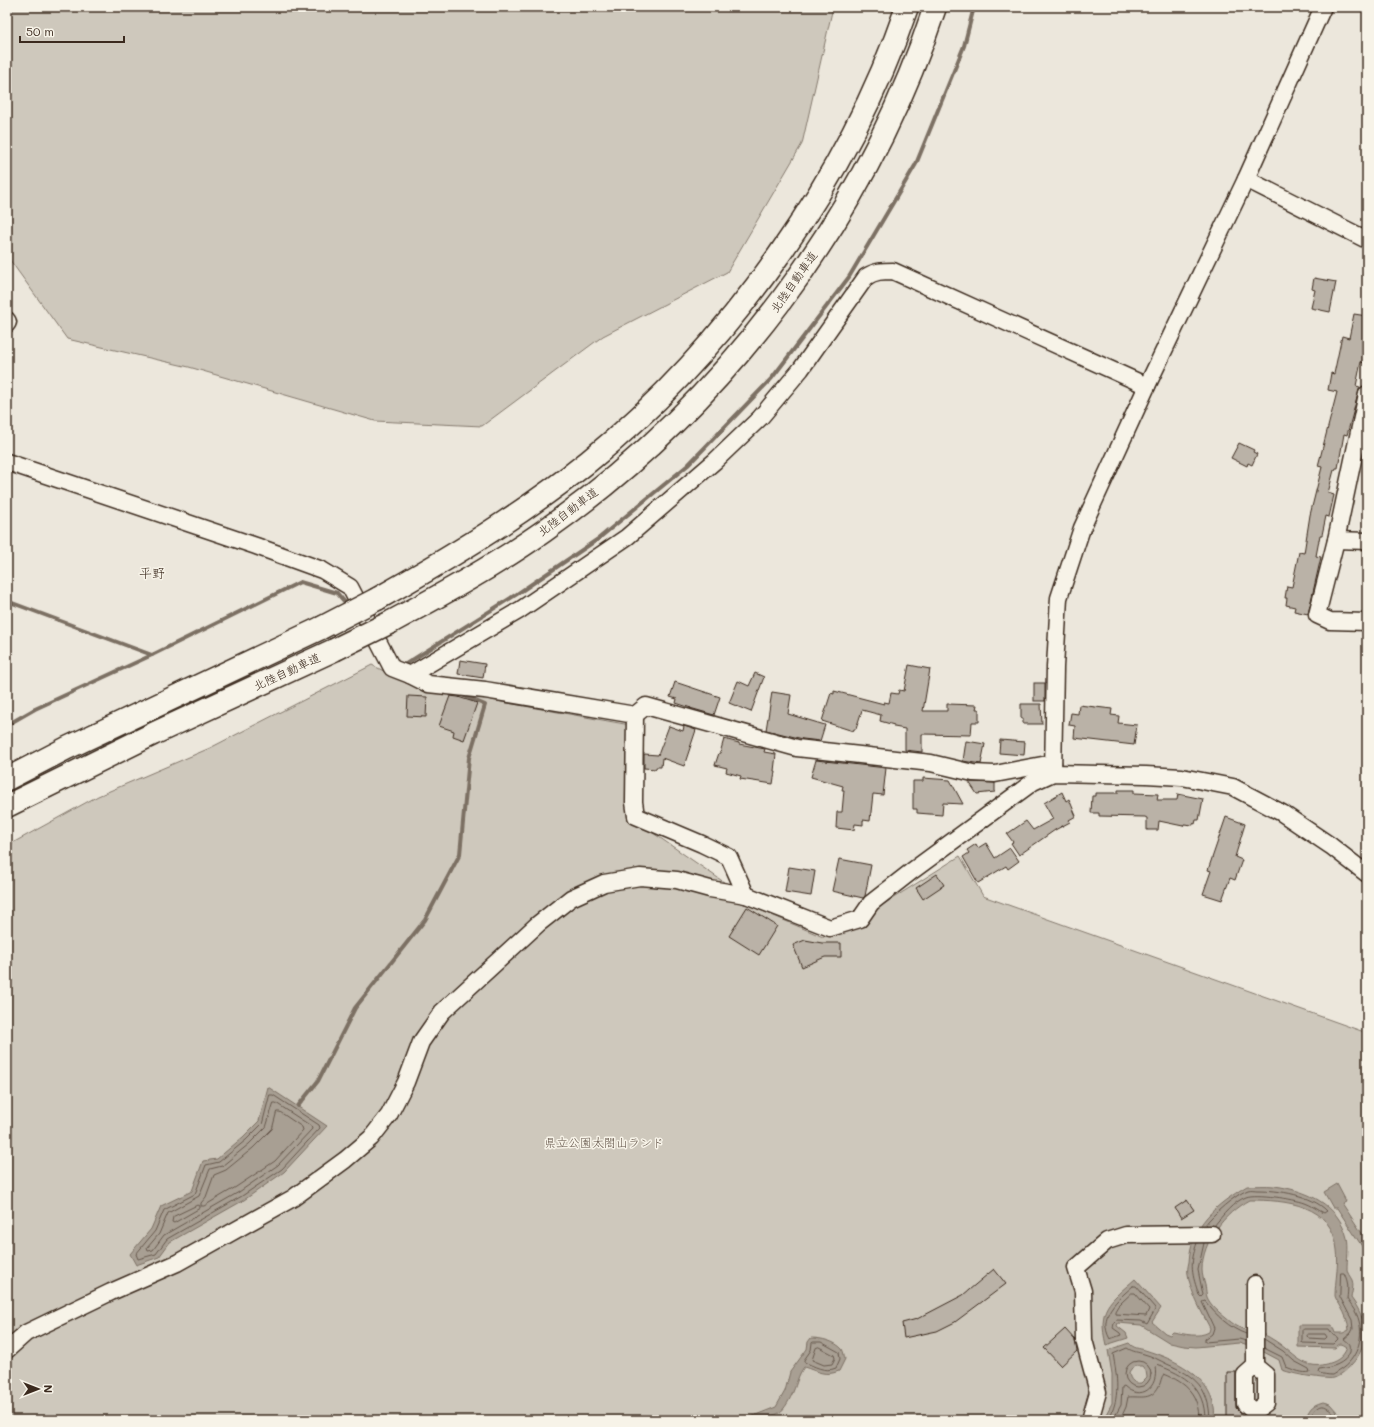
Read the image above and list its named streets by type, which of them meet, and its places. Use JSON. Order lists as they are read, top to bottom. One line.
{"streets":{"highway":["北陸自動車道"]},"districts":["平野"],"parks":["県立公園太閤山ランド"],"scale_bar":"50 m","north":"right"}
